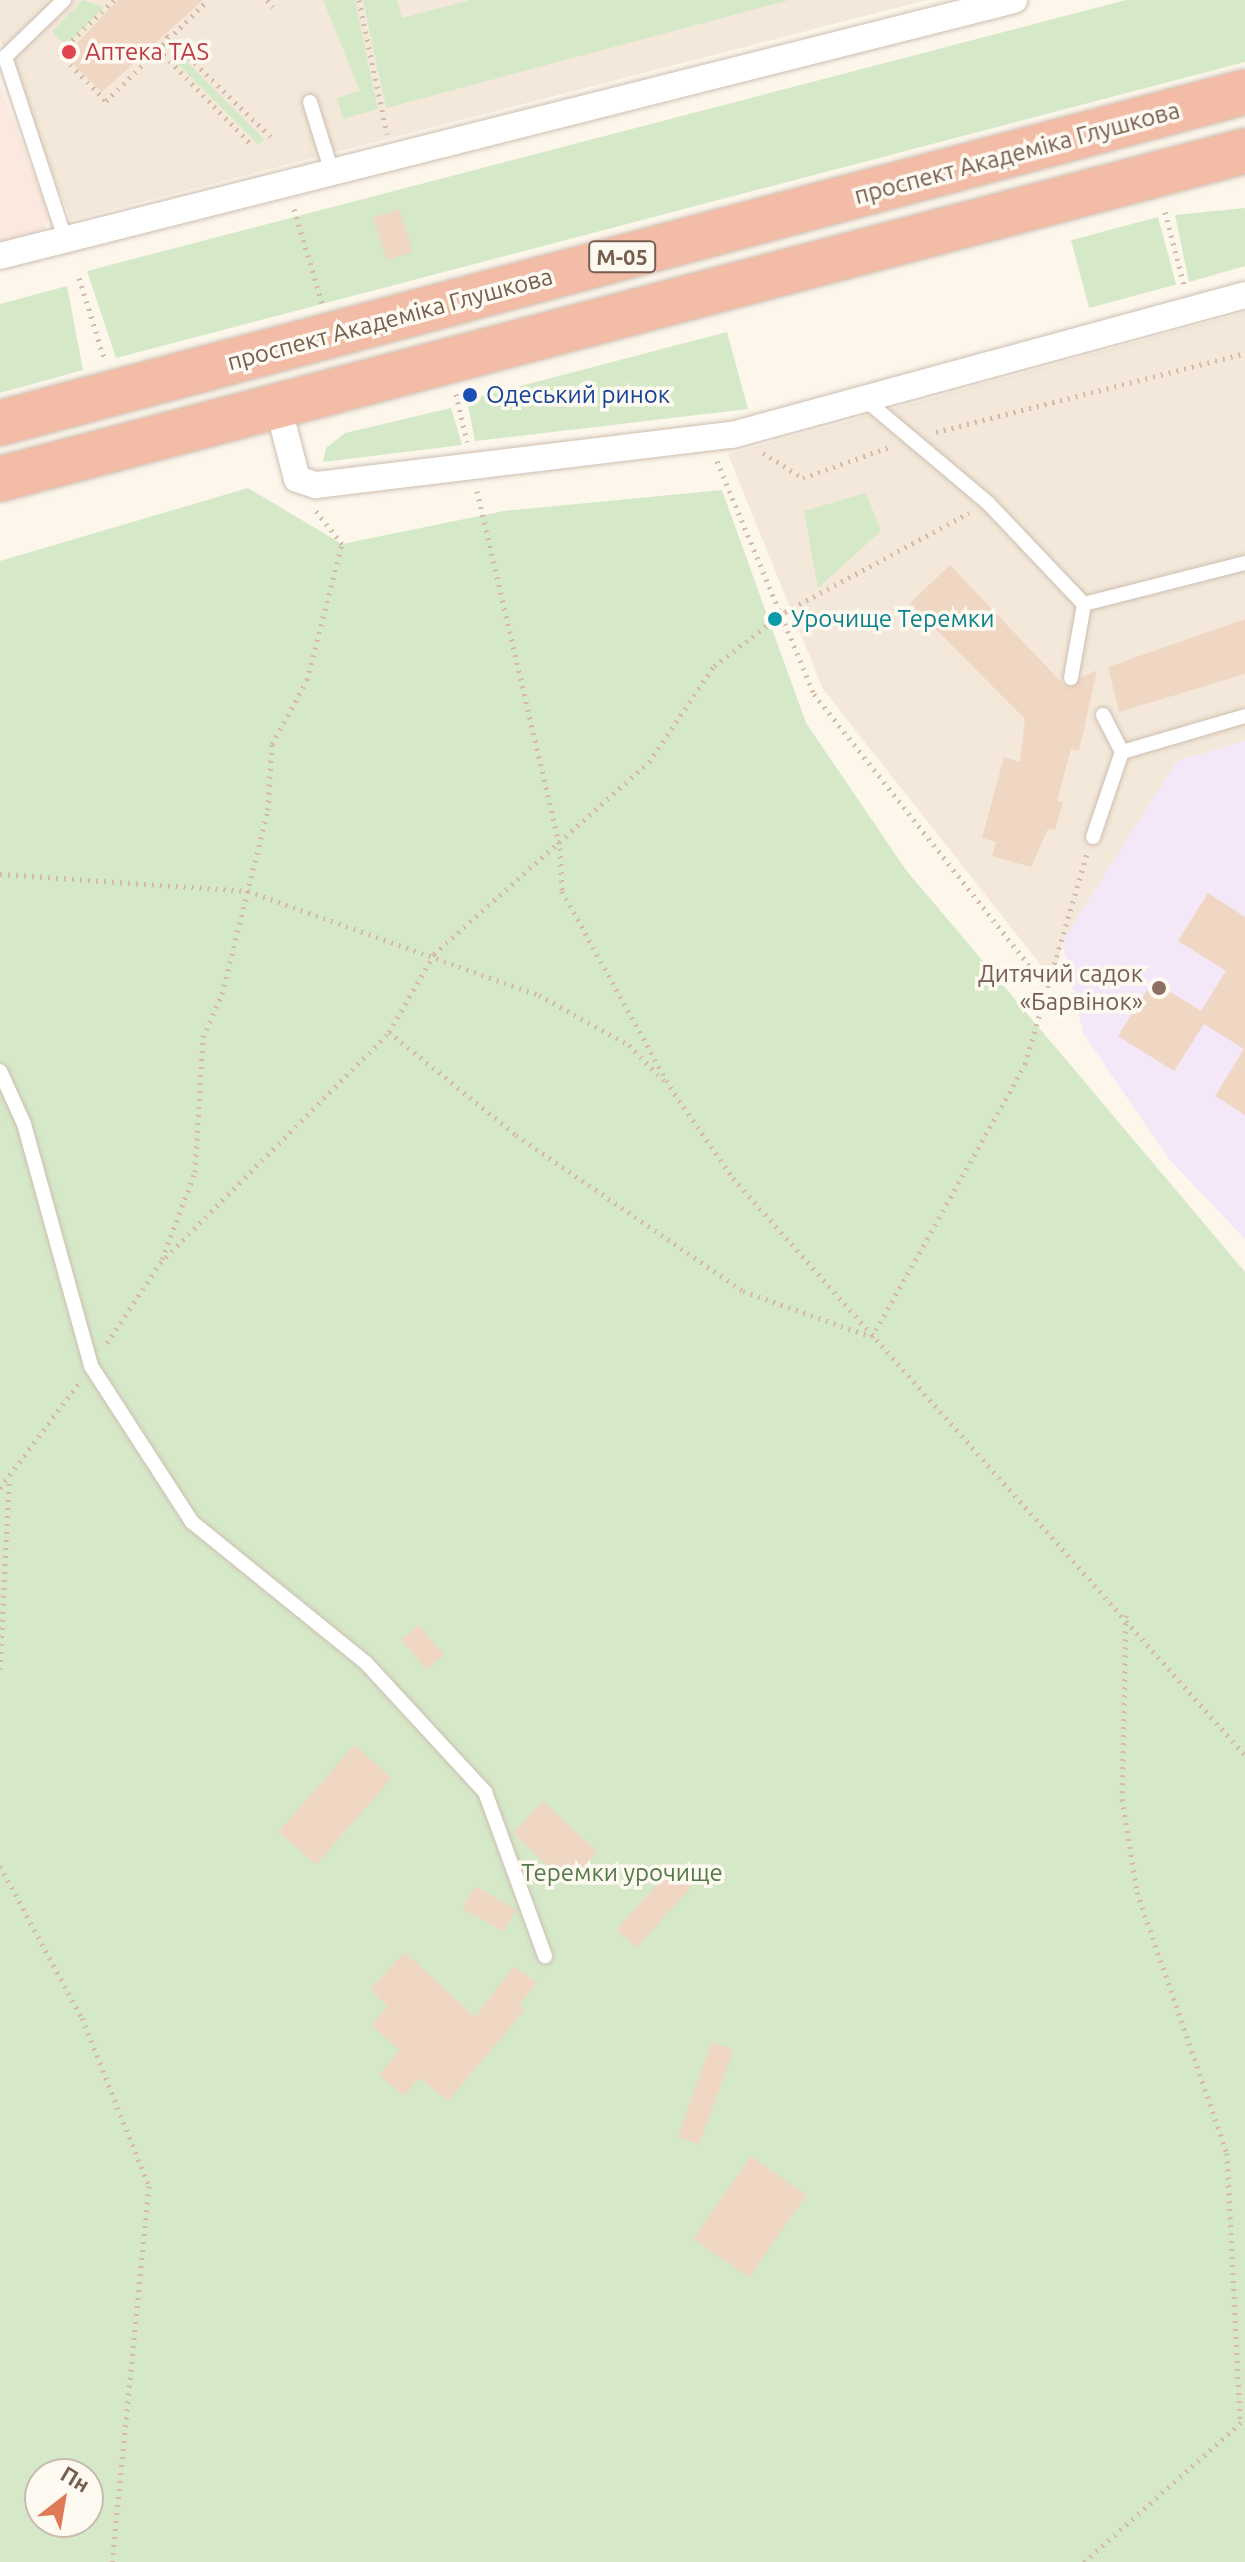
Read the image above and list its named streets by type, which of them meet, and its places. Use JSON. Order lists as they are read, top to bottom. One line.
{"streets":{"highway":["проспект Академіка Глушкова","М-05"]},"parks":["Теремки урочище"],"places":["Аптека TAS","Одеський ринок","Урочище Теремки","Дитячий садок «Барвінок»"],"north":"top right"}
